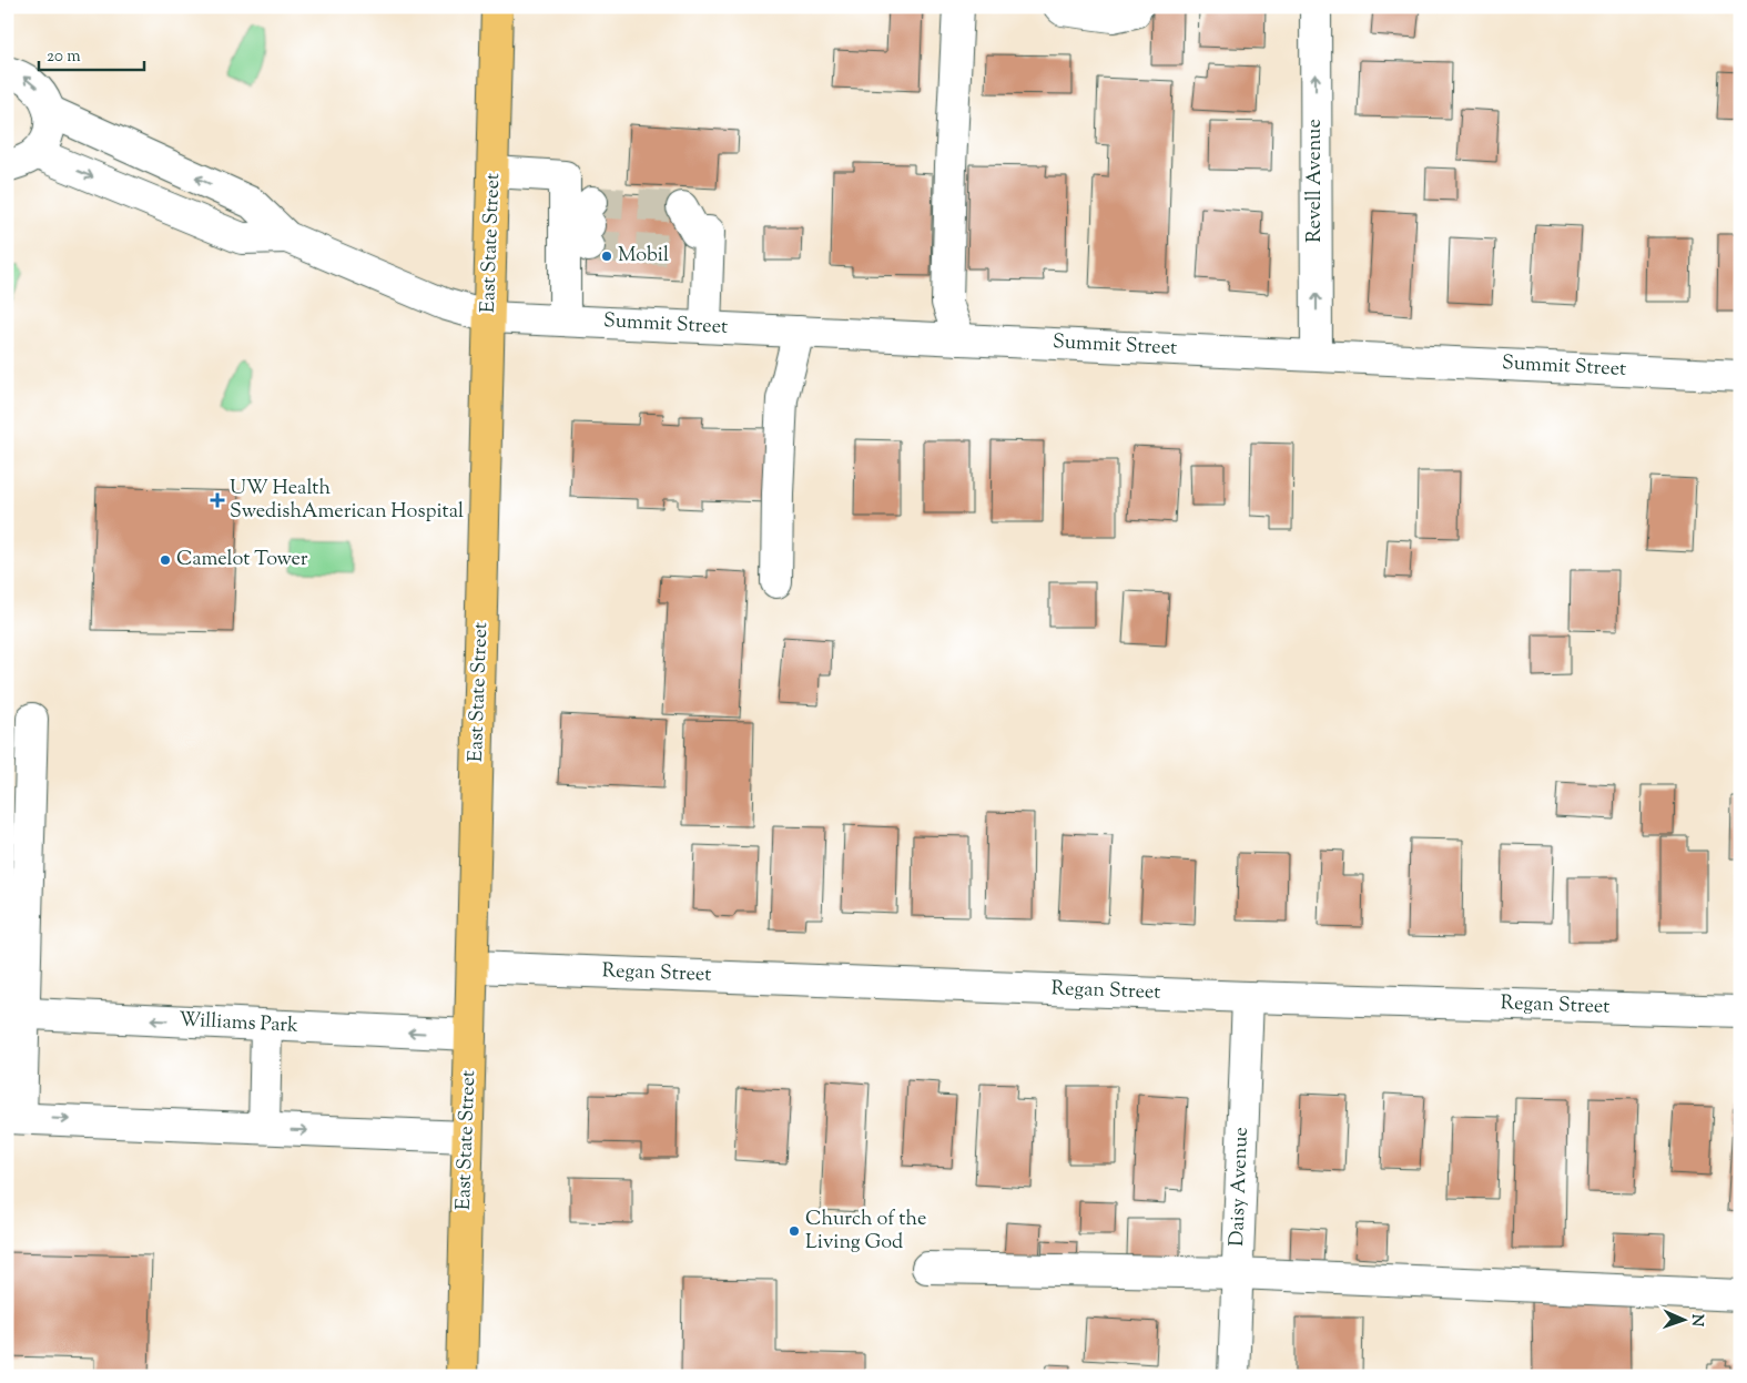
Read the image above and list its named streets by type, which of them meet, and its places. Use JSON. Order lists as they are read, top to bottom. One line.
{"streets":{"main road":["East State Street"],"street":["Revell Avenue","Summit Street","Regan Street","Williams Park","Daisy Avenue"]},"crossings":[["Revell Avenue","Summit Street"],["East State Street","Summit Street"],["East State Street","Regan Street"],["East State Street","Williams Park"],["Regan Street","Daisy Avenue"]],"one_way":["Revell Avenue"],"places":{"other":["Mobil","Camelot Tower","Church of the Living God"],"health":["UW Health SwedishAmerican Hospital"]},"scale_bar":"20 m","north":"right"}
